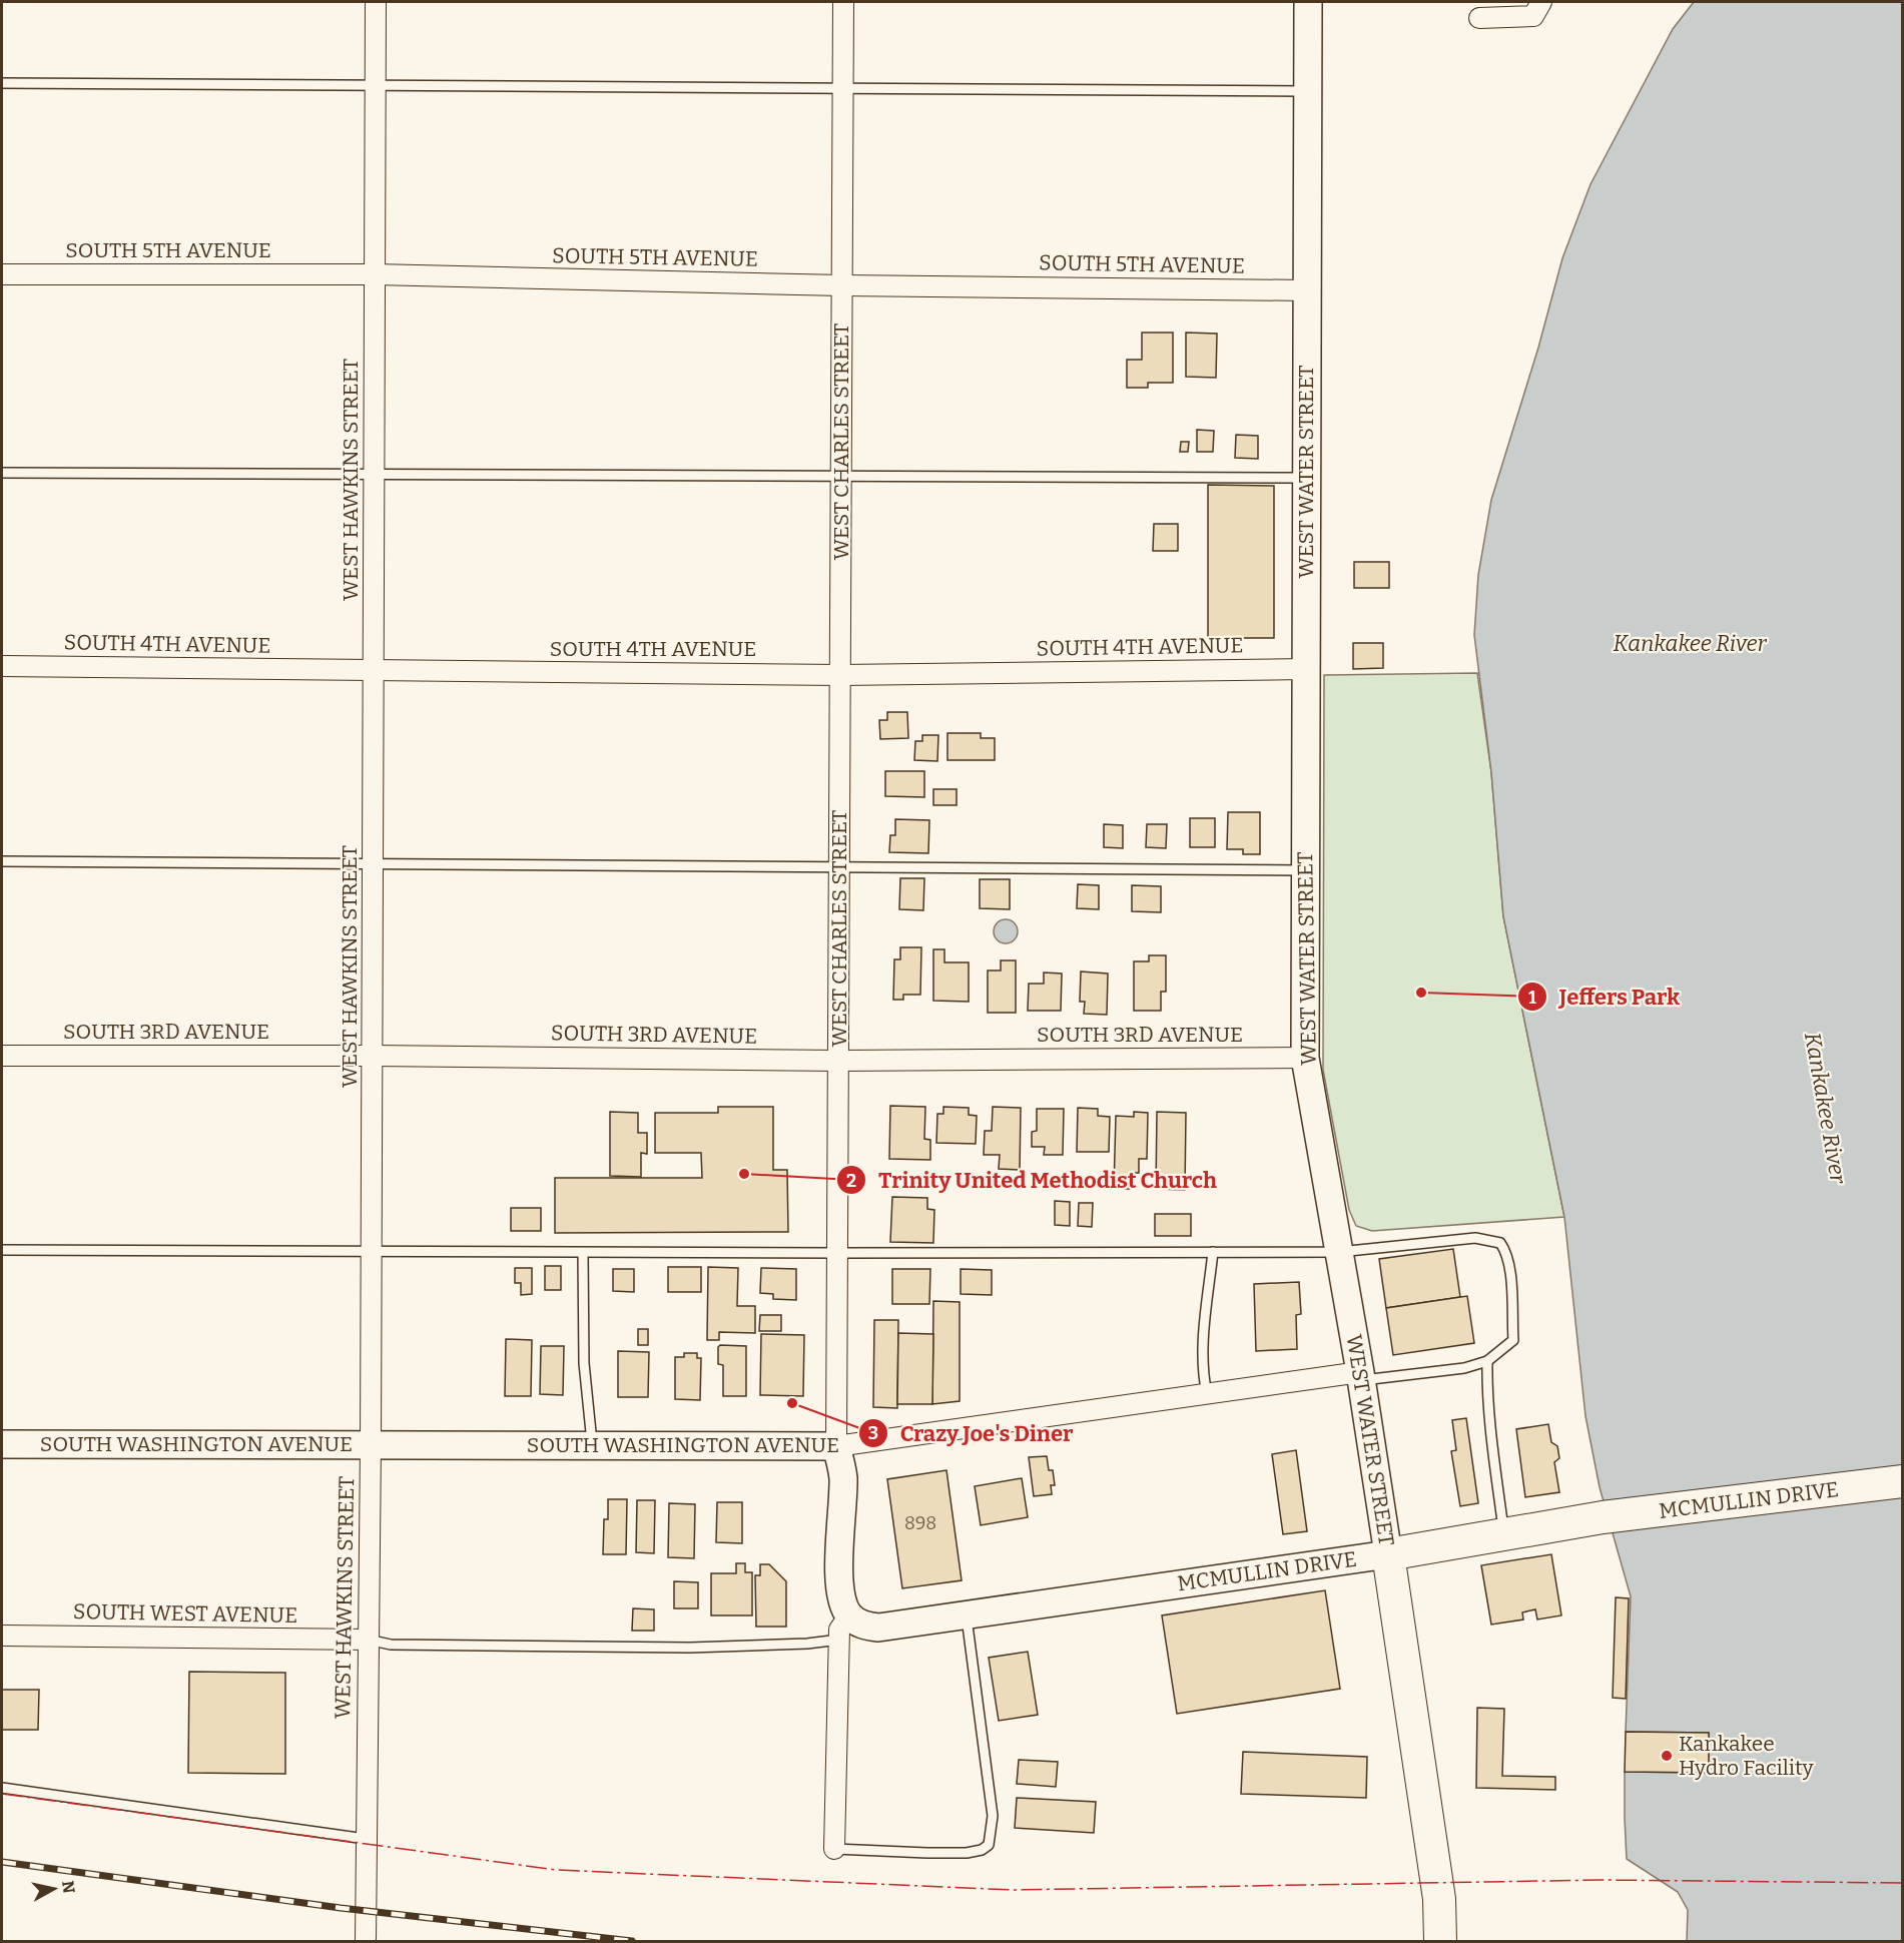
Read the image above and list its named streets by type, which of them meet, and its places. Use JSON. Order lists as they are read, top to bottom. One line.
{"streets":{"main road":["WEST CHARLES STREET","WEST WATER STREET","SOUTH WASHINGTON AVENUE","MCMULLIN DRIVE"],"street":["SOUTH 5TH AVENUE","WEST HAWKINS STREET","SOUTH 4TH AVENUE","SOUTH 3RD AVENUE","SOUTH WEST AVENUE"]},"crossings":[["SOUTH 5TH AVENUE","WEST CHARLES STREET"],["SOUTH 5TH AVENUE","WEST WATER STREET"],["SOUTH 5TH AVENUE","WEST HAWKINS STREET"],["WEST CHARLES STREET","SOUTH 4TH AVENUE"],["WEST CHARLES STREET","SOUTH 3RD AVENUE"],["WEST CHARLES STREET","SOUTH WASHINGTON AVENUE"],["WEST CHARLES STREET","MCMULLIN DRIVE"],["WEST WATER STREET","SOUTH 4TH AVENUE"],["WEST WATER STREET","SOUTH 3RD AVENUE"],["WEST WATER STREET","SOUTH WASHINGTON AVENUE"],["WEST WATER STREET","MCMULLIN DRIVE"],["WEST HAWKINS STREET","SOUTH 4TH AVENUE"],["WEST HAWKINS STREET","SOUTH 3RD AVENUE"],["WEST HAWKINS STREET","SOUTH WASHINGTON AVENUE"],["WEST HAWKINS STREET","SOUTH WEST AVENUE"]],"water":["Kankakee River"],"places":["Jeffers Park","Trinity United Methodist Church","Crazy Joe's Diner","Kankakee Hydro Facility"],"house_numbers":["898"],"north":"right"}
